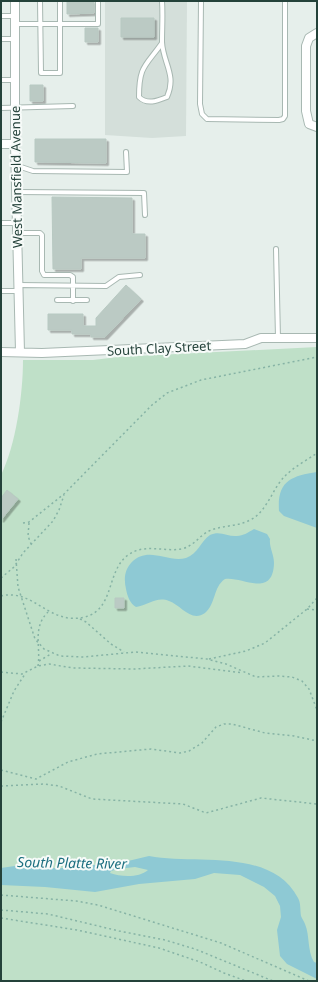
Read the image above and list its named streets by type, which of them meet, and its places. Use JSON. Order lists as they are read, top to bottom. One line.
{"streets":{"street":["West Mansfield Avenue","South Clay Street"]},"crossings":[["West Mansfield Avenue","South Clay Street"]],"water":["South Platte River"]}
